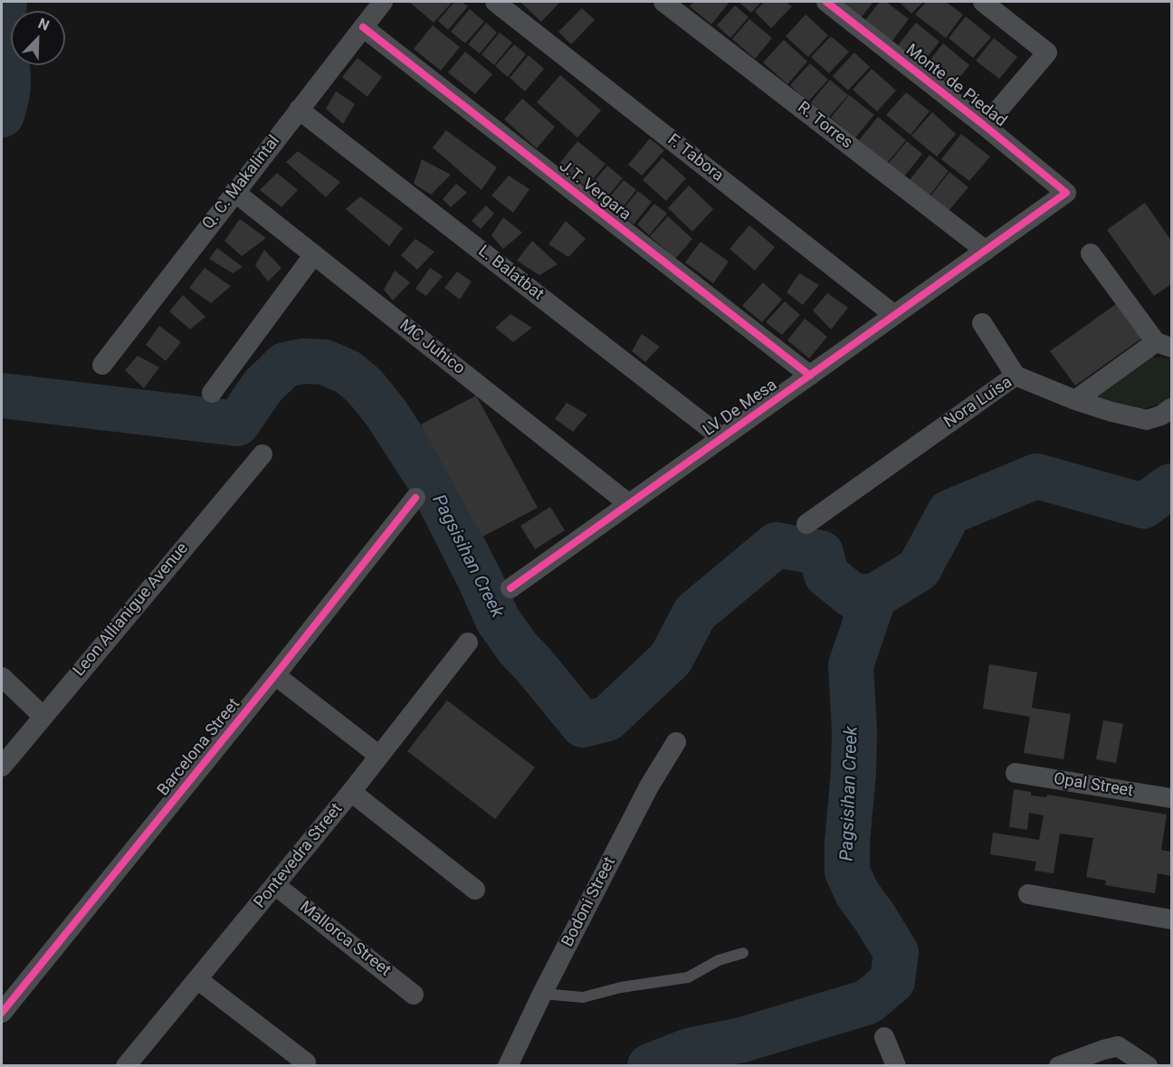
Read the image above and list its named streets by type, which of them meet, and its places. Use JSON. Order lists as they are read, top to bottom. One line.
{"streets":{"street":["Monte de Piedad","R. Torres","F. Tabora","Q. C. Makalintal","J.T. Vergara","L. Balatbat","MC Juhico","Nora Luisa","LV De Mesa","Leon Allianigue Avenue","Barcelona Street","Opal Street","Pontevedra Street","Bodoni Street","Mallorca Street"]},"crossings":[["Monte de Piedad","LV De Mesa"],["R. Torres","LV De Mesa"],["F. Tabora","LV De Mesa"],["Q. C. Makalintal","J.T. Vergara"],["Q. C. Makalintal","L. Balatbat"],["Q. C. Makalintal","MC Juhico"],["J.T. Vergara","LV De Mesa"],["L. Balatbat","LV De Mesa"],["MC Juhico","LV De Mesa"],["Pontevedra Street","Mallorca Street"]],"water":["Pagsisihan Creek"],"north":"top right"}
